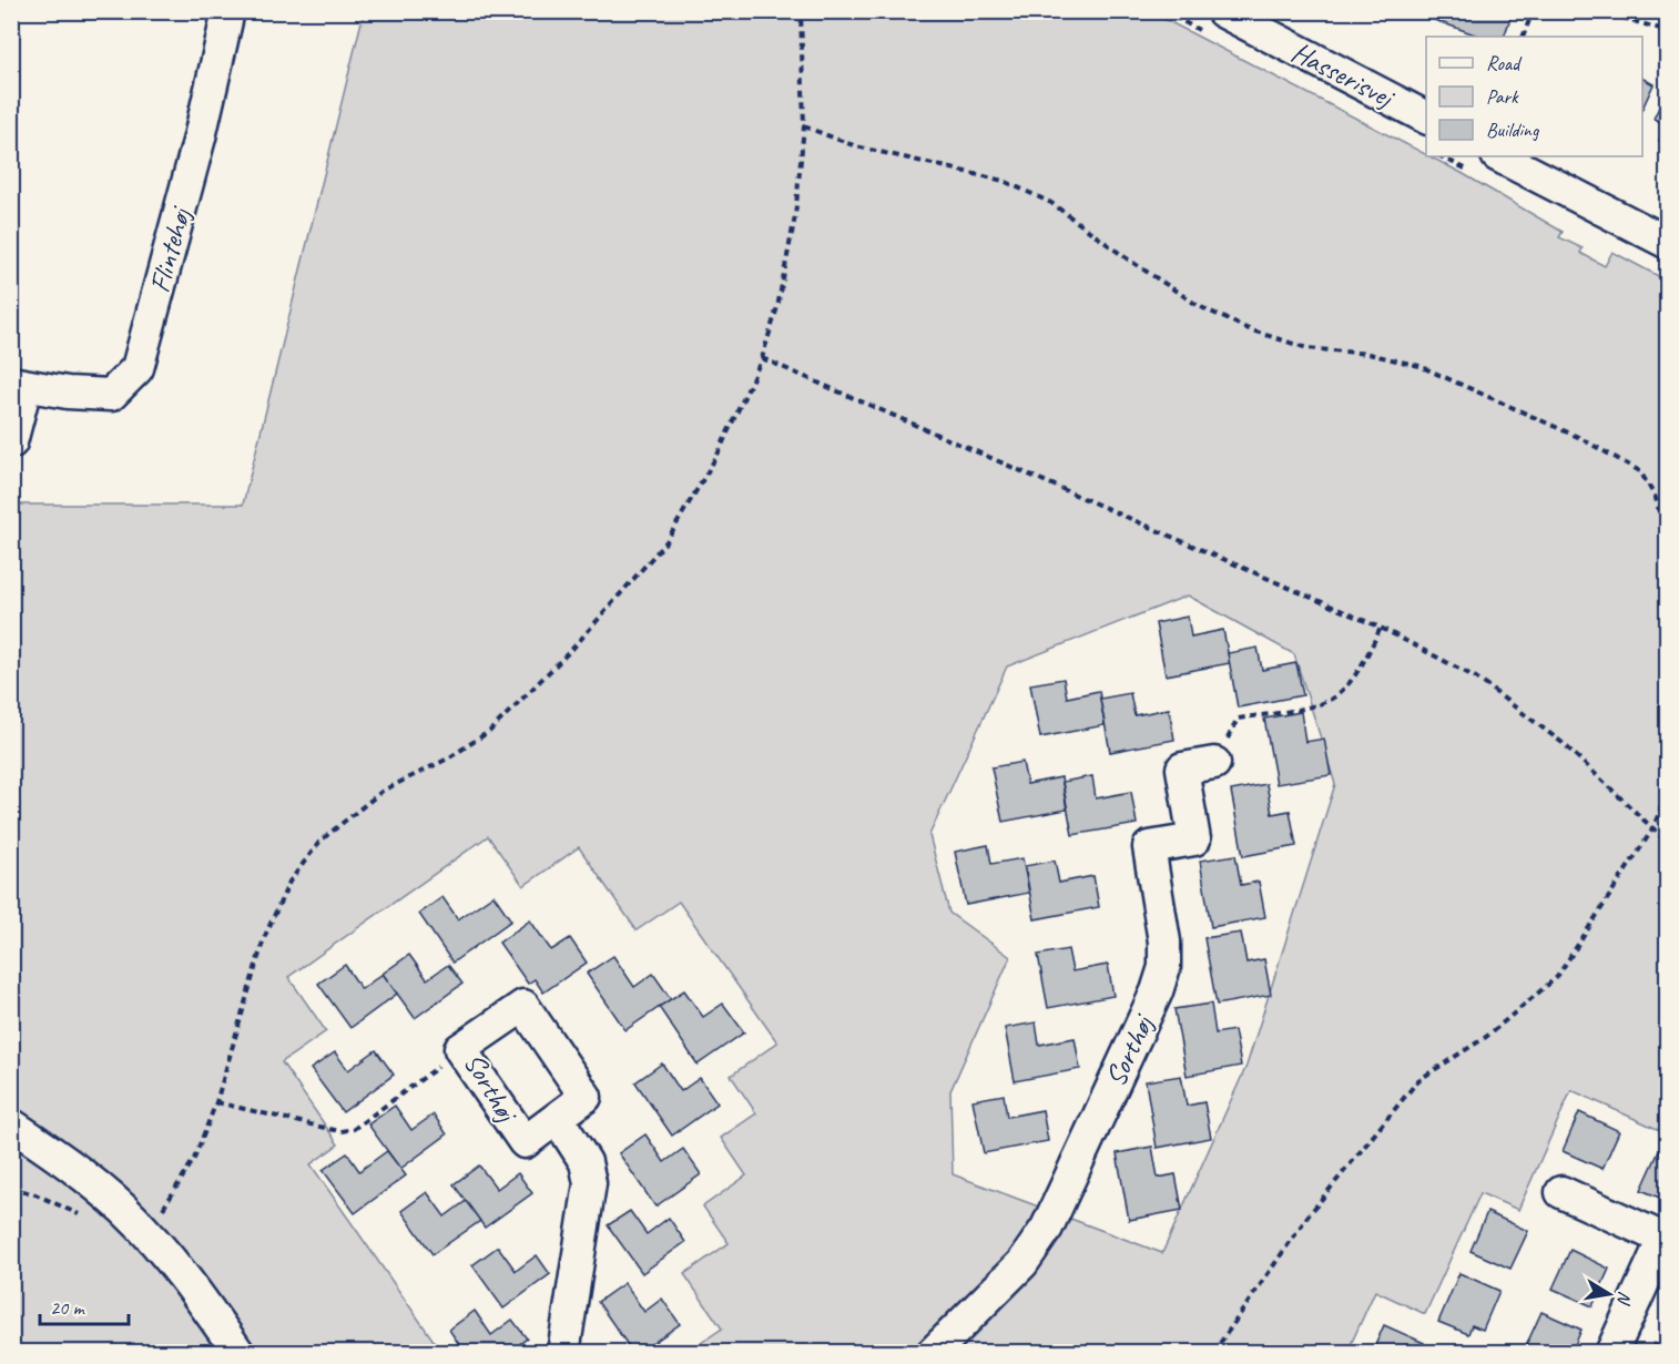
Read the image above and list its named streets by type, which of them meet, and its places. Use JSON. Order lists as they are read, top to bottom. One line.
{"streets":{"street":["Hasserisvej","Flintehøj","Sorthøj"]},"legend":["Road","Park","Building"],"scale_bar":"20 m","north":"right"}
